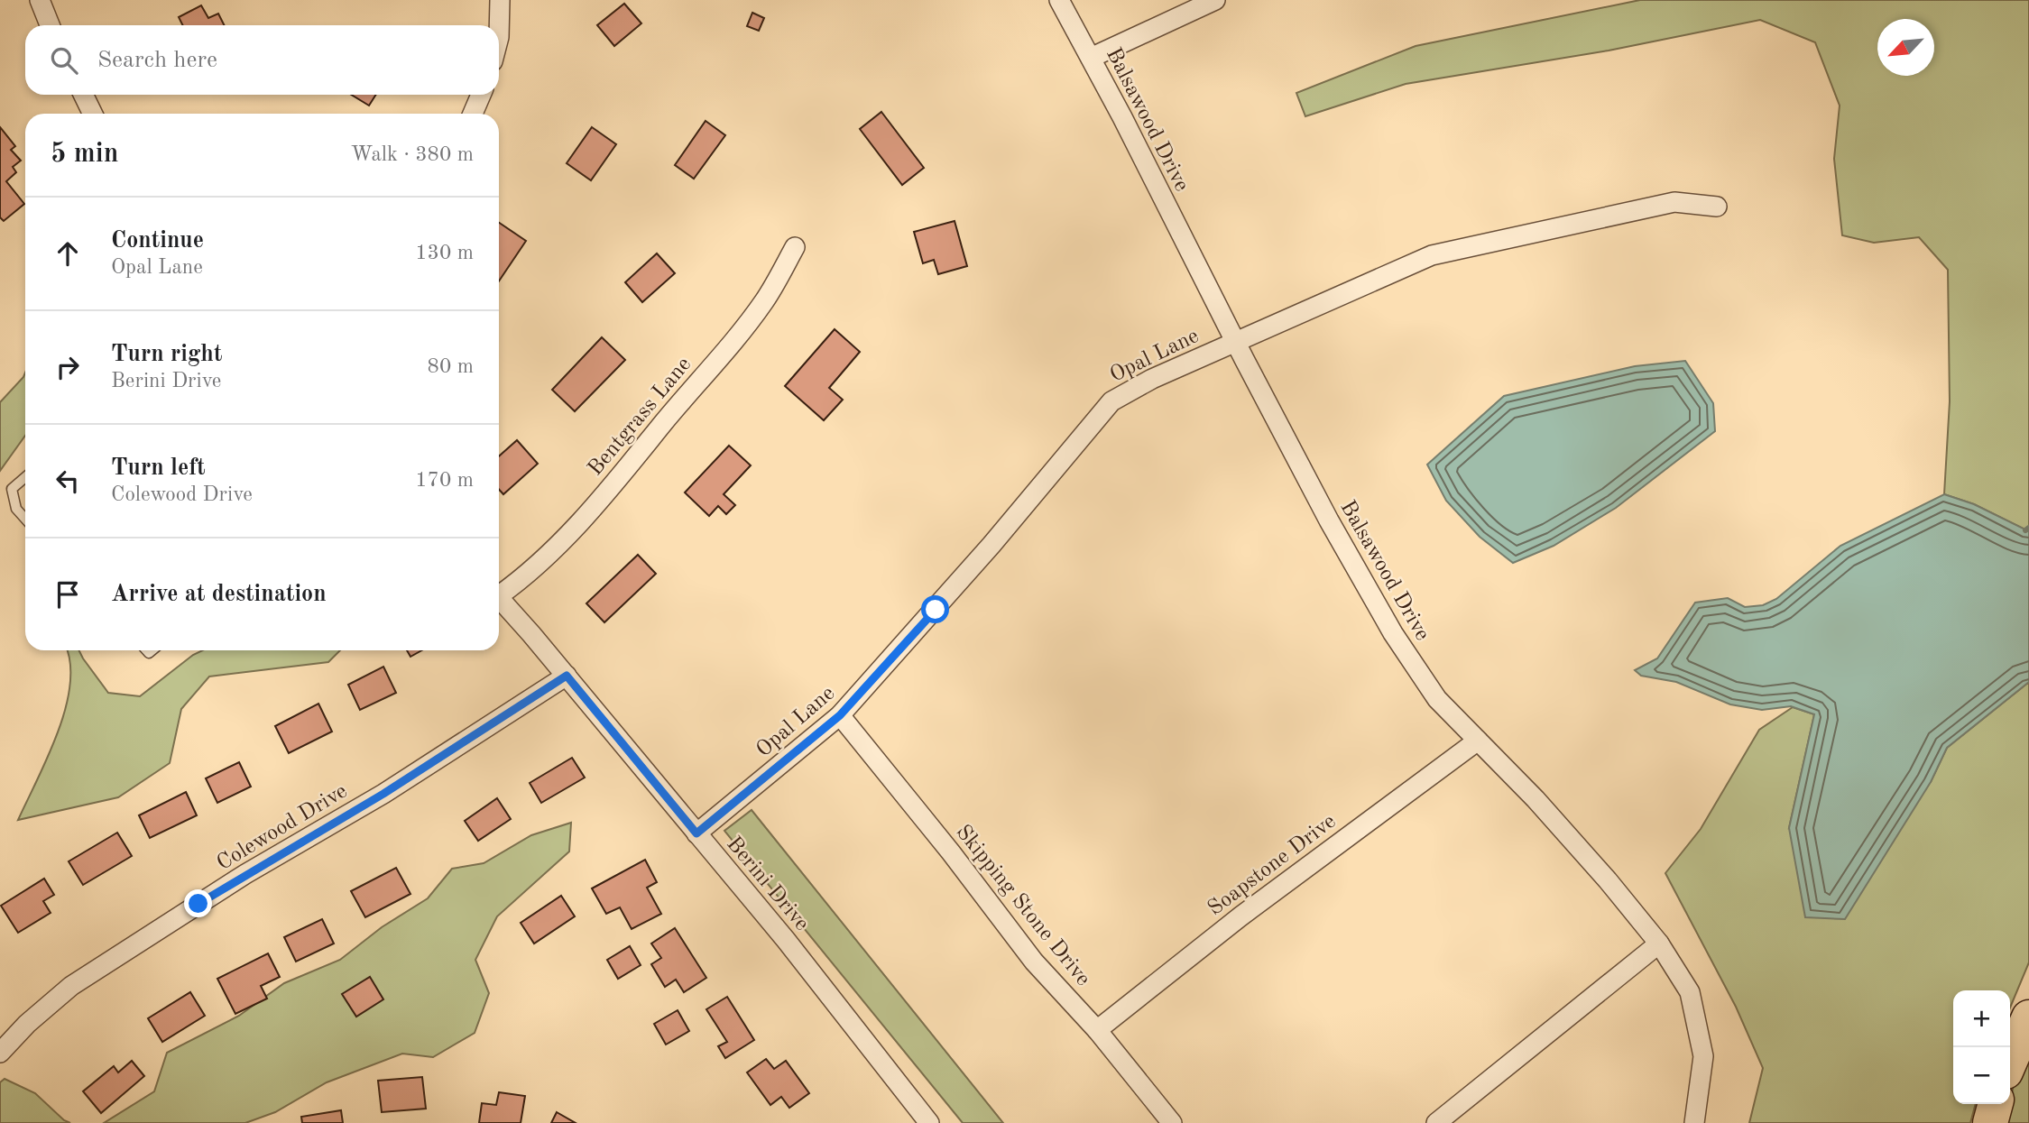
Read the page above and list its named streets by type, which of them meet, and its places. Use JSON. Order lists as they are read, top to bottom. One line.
{"streets":{"street":["Balsawood Drive","Opal Lane","Bentgrass Lane","Colewood Drive","Soapstone Drive","Berini Drive","Skipping Stone Drive"]},"crossings":[["Balsawood Drive","Opal Lane"],["Balsawood Drive","Soapstone Drive"],["Opal Lane","Berini Drive"],["Opal Lane","Skipping Stone Drive"],["Colewood Drive","Berini Drive"],["Soapstone Drive","Skipping Stone Drive"]],"north":"bottom left","page":{"search":"Search here","heading":["5 min","Walk · 380 m"],"list":[["Continue","Opal Lane","130 m"],["Turn right","Berini Drive","80 m"],["Turn left","Colewood Drive","170 m"],"Arrive at destination"],"map_buttons":["+","−"]}}
